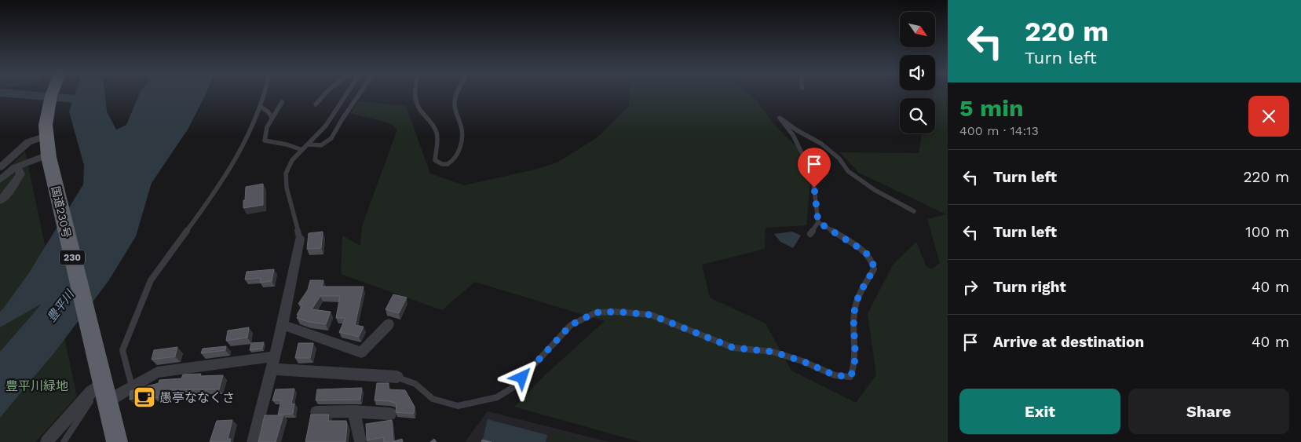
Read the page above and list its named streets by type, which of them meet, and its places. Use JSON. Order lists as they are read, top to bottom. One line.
{"streets":{"highway":["国道230号","230"]},"water":["豊平川"],"parks":["豊平川緑地"],"places":{"cafe":["愚亭ななくさ"]},"north":"bottom right","page":{"turn":["220 m","Turn left"],"heading":["5 min","400 m · 14:13"],"list":[{"name":"Turn left","value":"220 m"},{"name":"Turn left","value":"100 m"},{"name":"Turn right","value":"40 m"},{"name":"Arrive at destination","value":"40 m"}],"buttons":["Exit","Share"]}}
